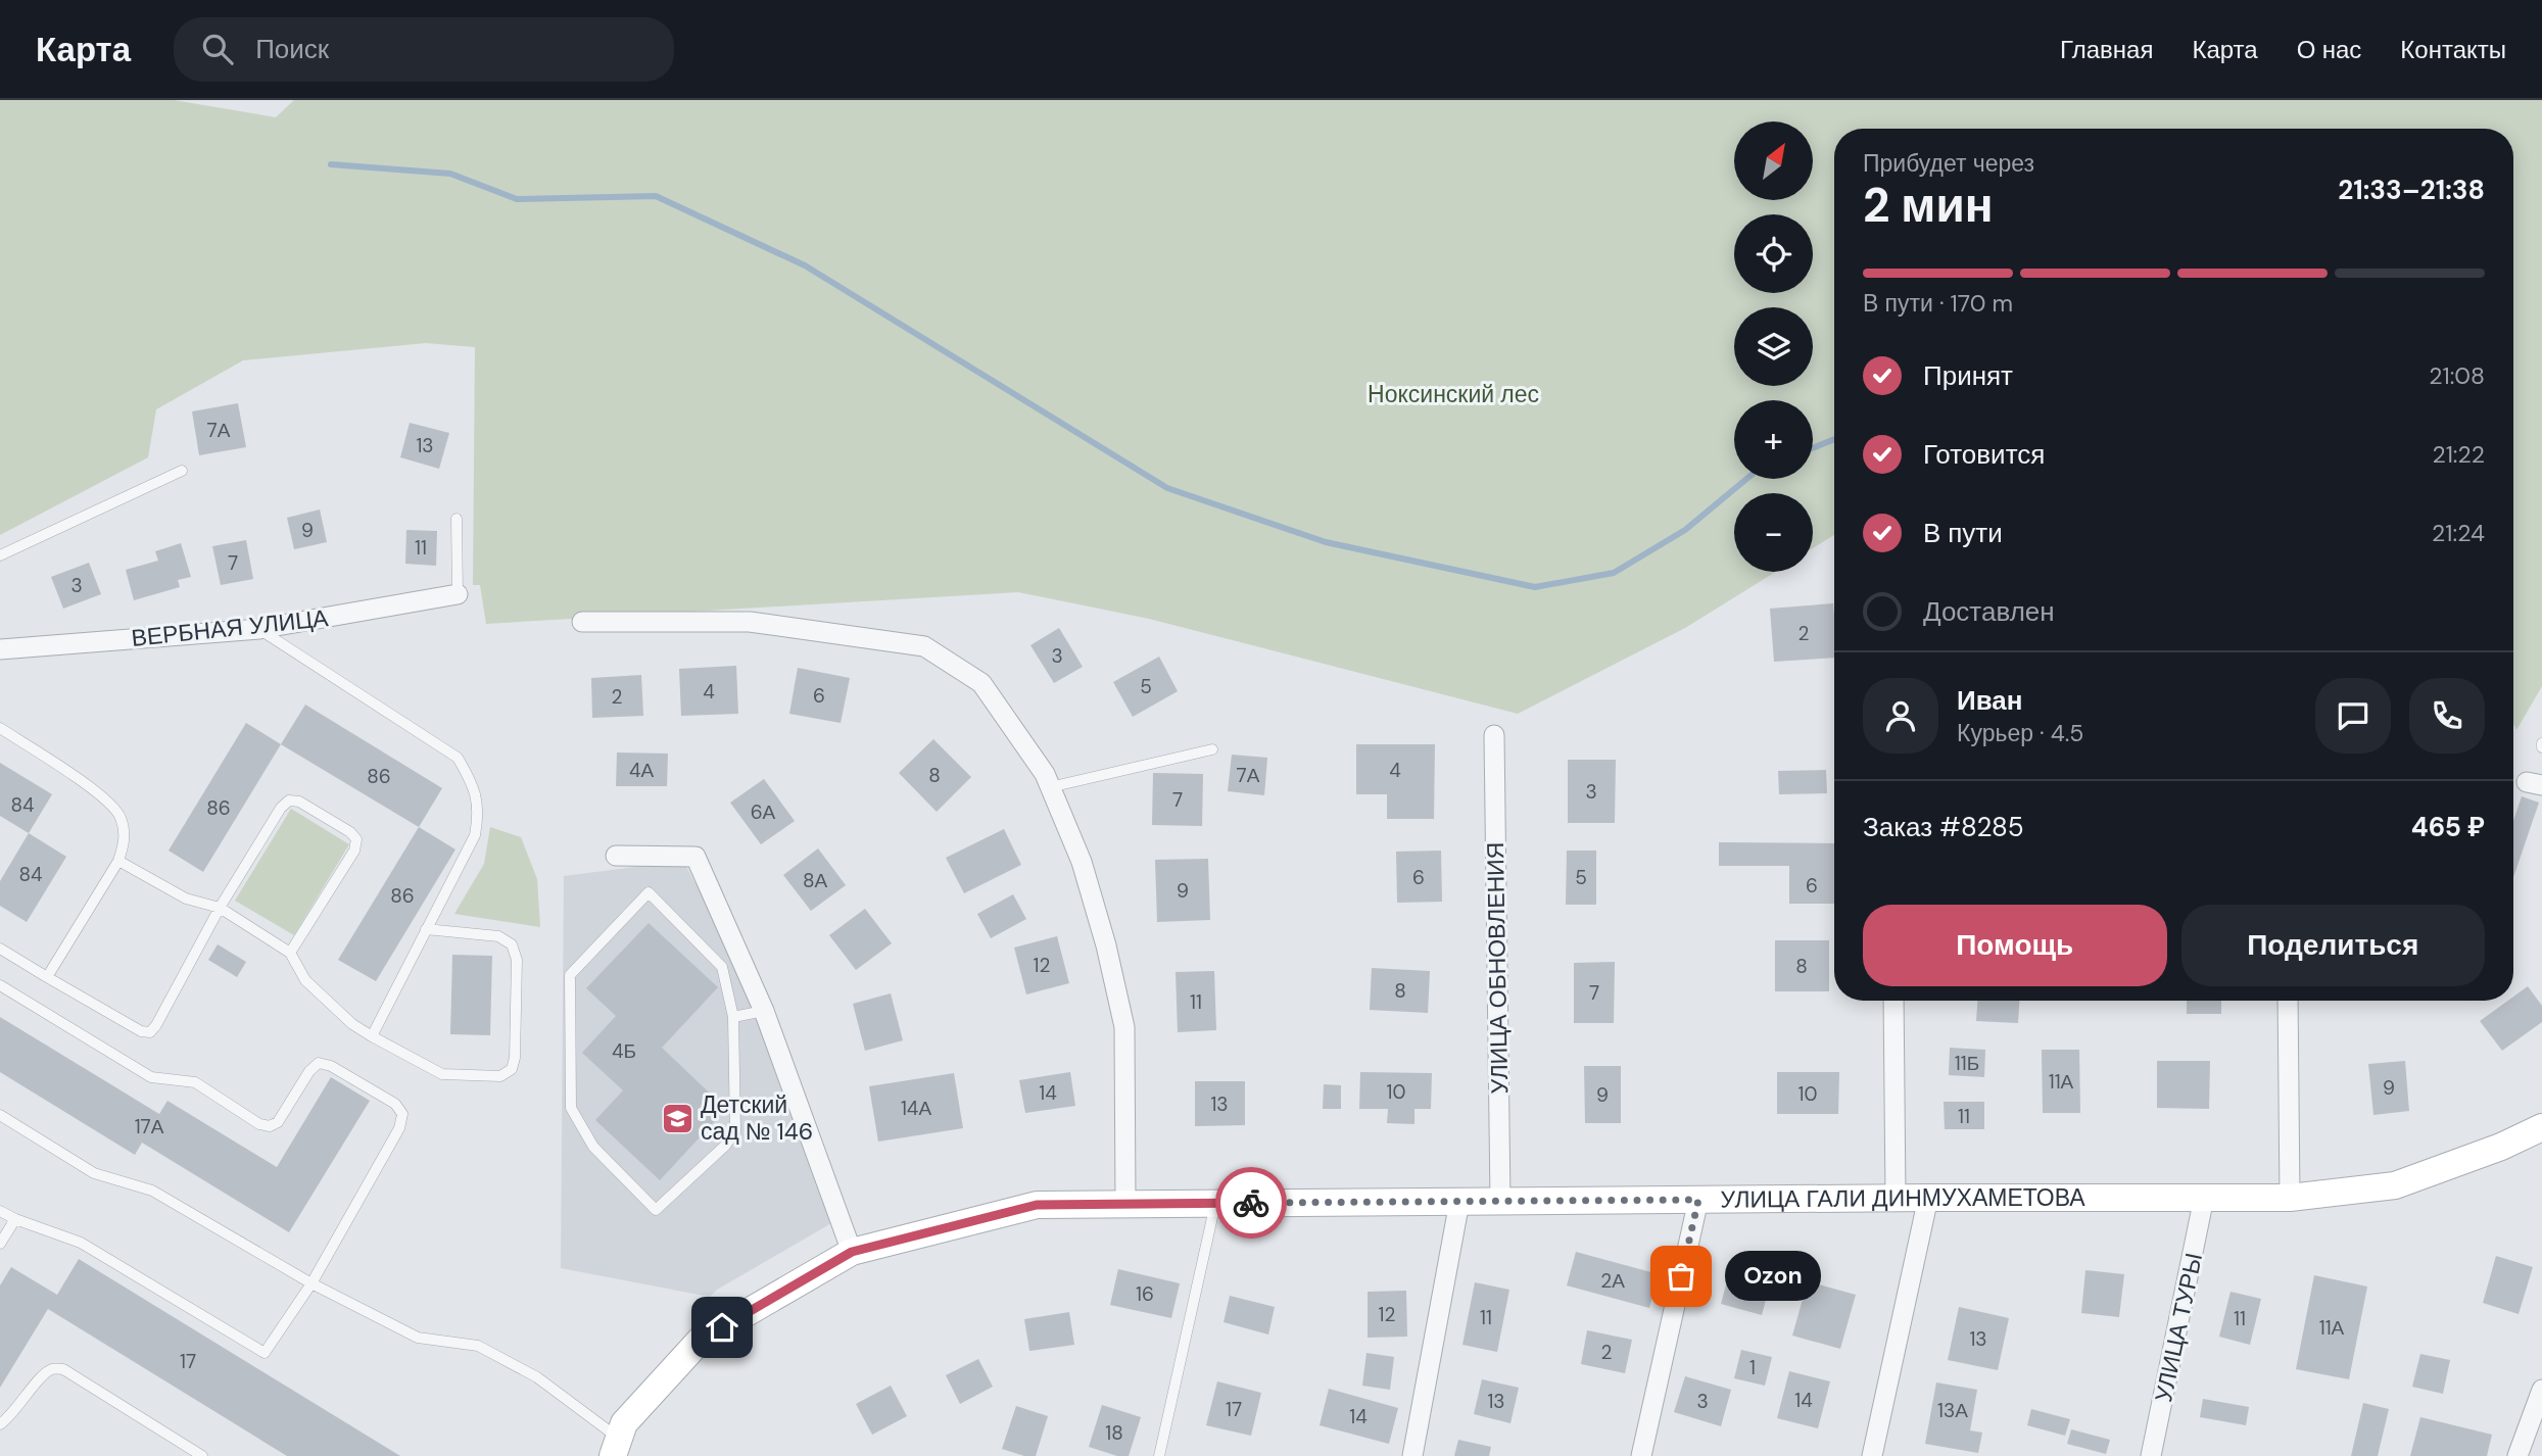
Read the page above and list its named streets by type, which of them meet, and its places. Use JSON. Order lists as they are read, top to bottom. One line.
{"streets":{"street":["ВЕРБНАЯ УЛИЦА","УЛИЦА ОБНОВЛЕНИЯ","УЛИЦА ГАЛИ ДИНМУХАМЕТОВА","УЛИЦА ТУРЫ"]},"crossings":[["УЛИЦА ОБНОВЛЕНИЯ","УЛИЦА ГАЛИ ДИНМУХАМЕТОВА"],["УЛИЦА ГАЛИ ДИНМУХАМЕТОВА","УЛИЦА ТУРЫ"]],"parks":["Ноксинский лес"],"places":{"school or university":["Детский сад № 146"],"other":["Ozon"]},"house_numbers":["7А","13","9","11","7","3","2","3","5","4","6","2","4А","4","8","7А","86","3","7","84","86","6А","84","6","5","8А","6","9","86","12","8","8","7","11","4Б","11Б","11А","9","10","14","10","9","13","14А","11","17А","2А","16","12","11","11","11А","13","2","17","1","14","13","3","17","13А","14","18"],"north":"top right","page":{"header":"Карта","search":"Поиск","nav":["Главная","Карта","О нас","Контакты"],"map_buttons":["+","−"],"heading":["2 мин","Прибудет через","21:33–21:38"],"panel":["Иван","Курьер · 4.5","Заказ #8285","465 ₽"],"bar":"В пути · 170 m","list":[["Принят","21:08"],["Готовится","21:22"],["В пути","21:24"],"Доставлен"],"buttons":["Помощь","Поделиться"],"bubble":"Ozon"}}
